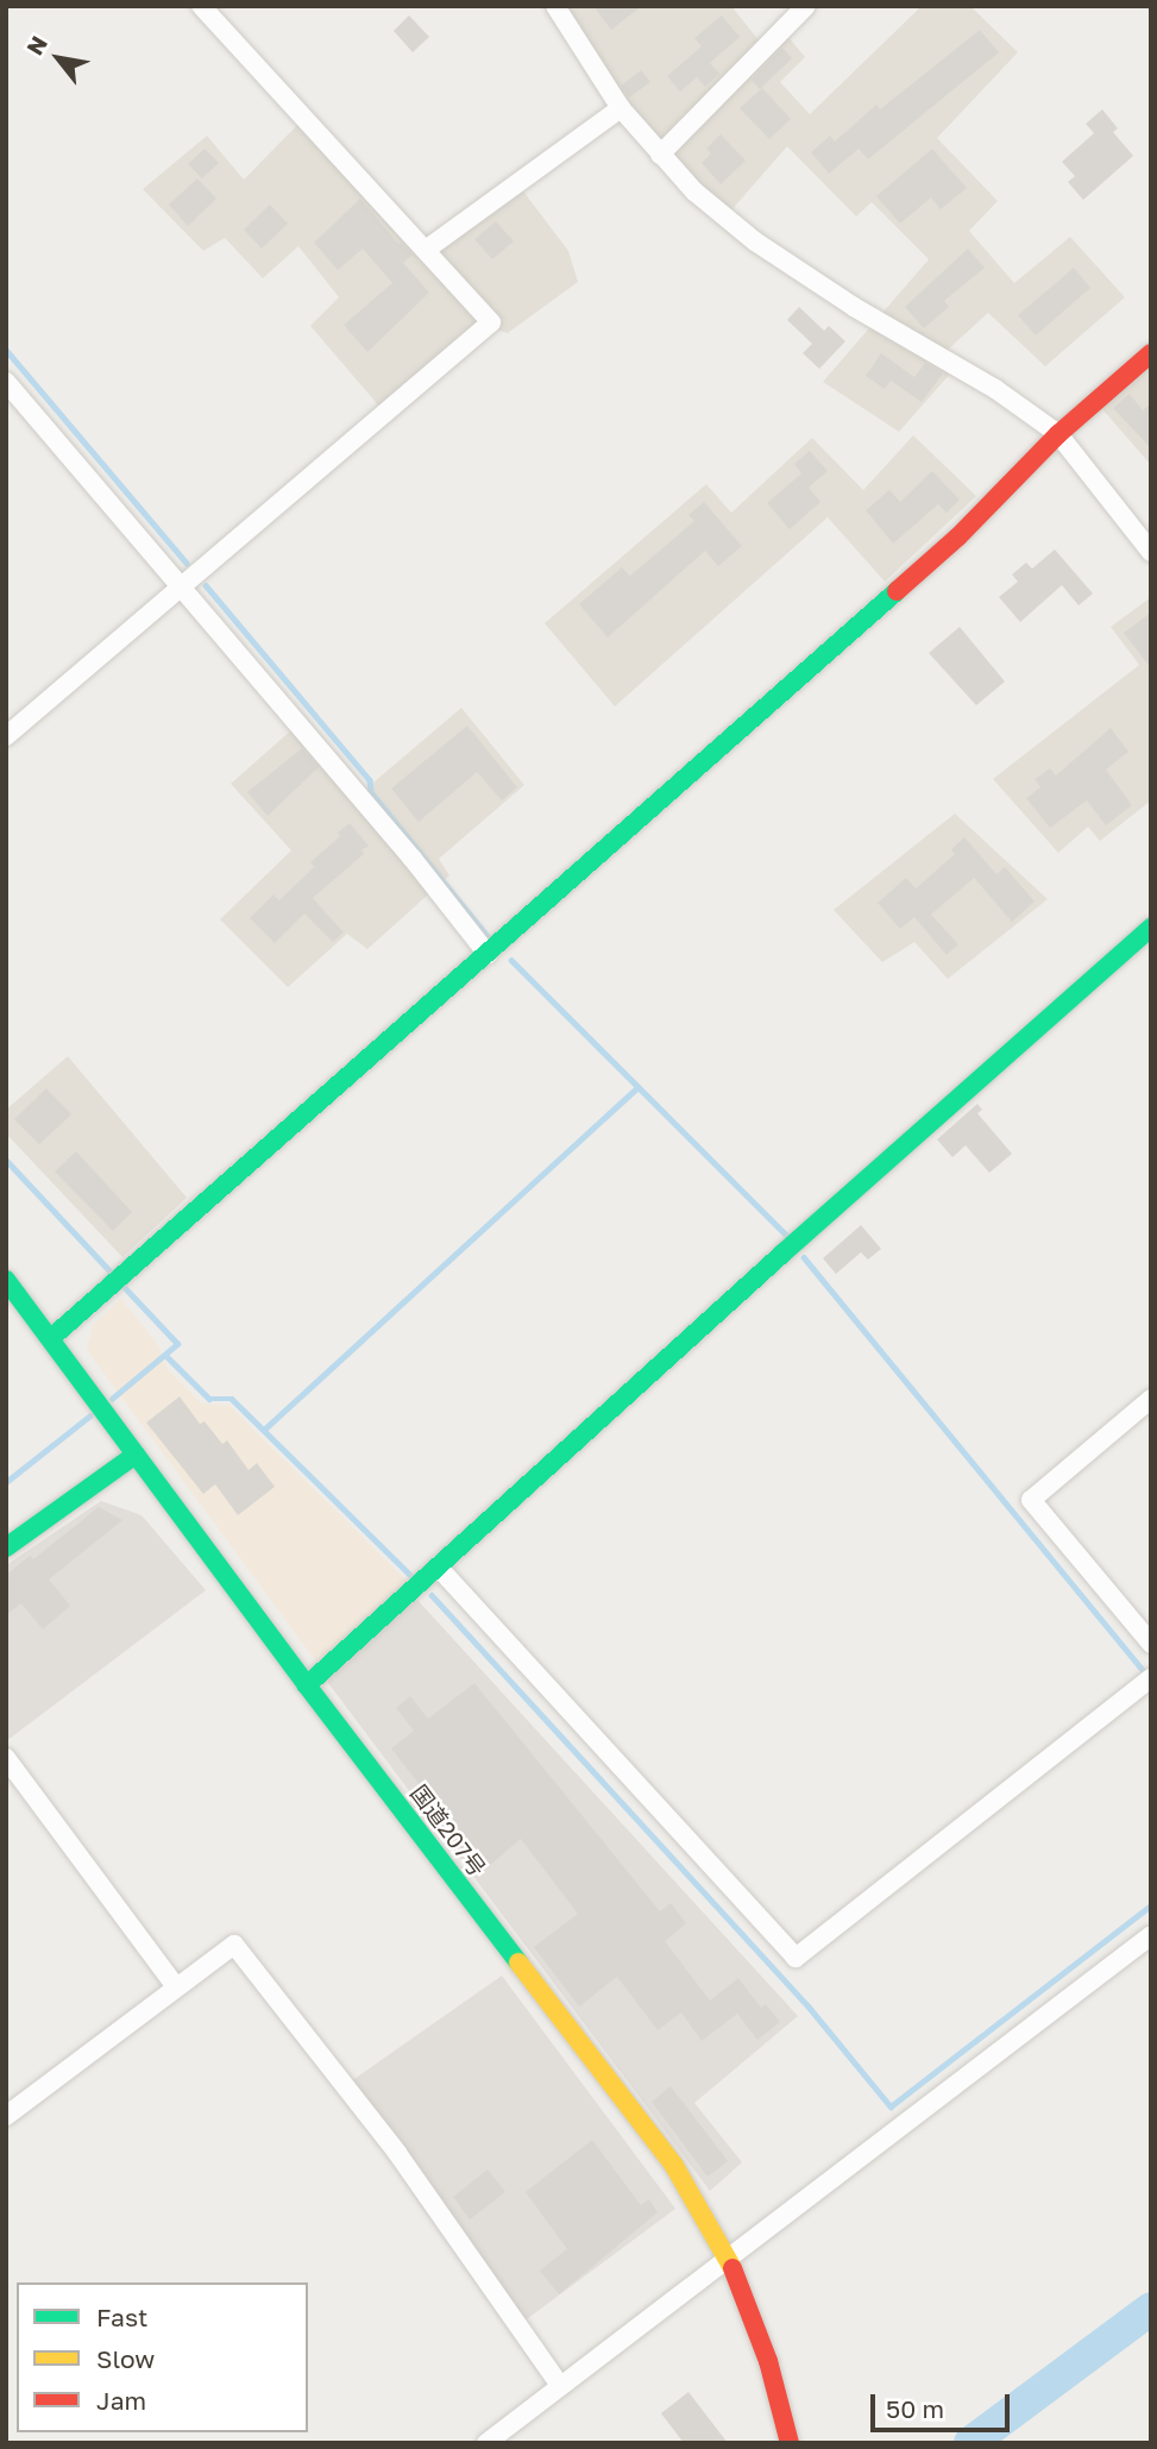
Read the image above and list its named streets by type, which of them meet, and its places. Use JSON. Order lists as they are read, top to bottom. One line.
{"streets":{"main road":["国道207号"]},"legend":["Fast","Slow","Jam"],"scale_bar":"50 m","north":"top left"}
